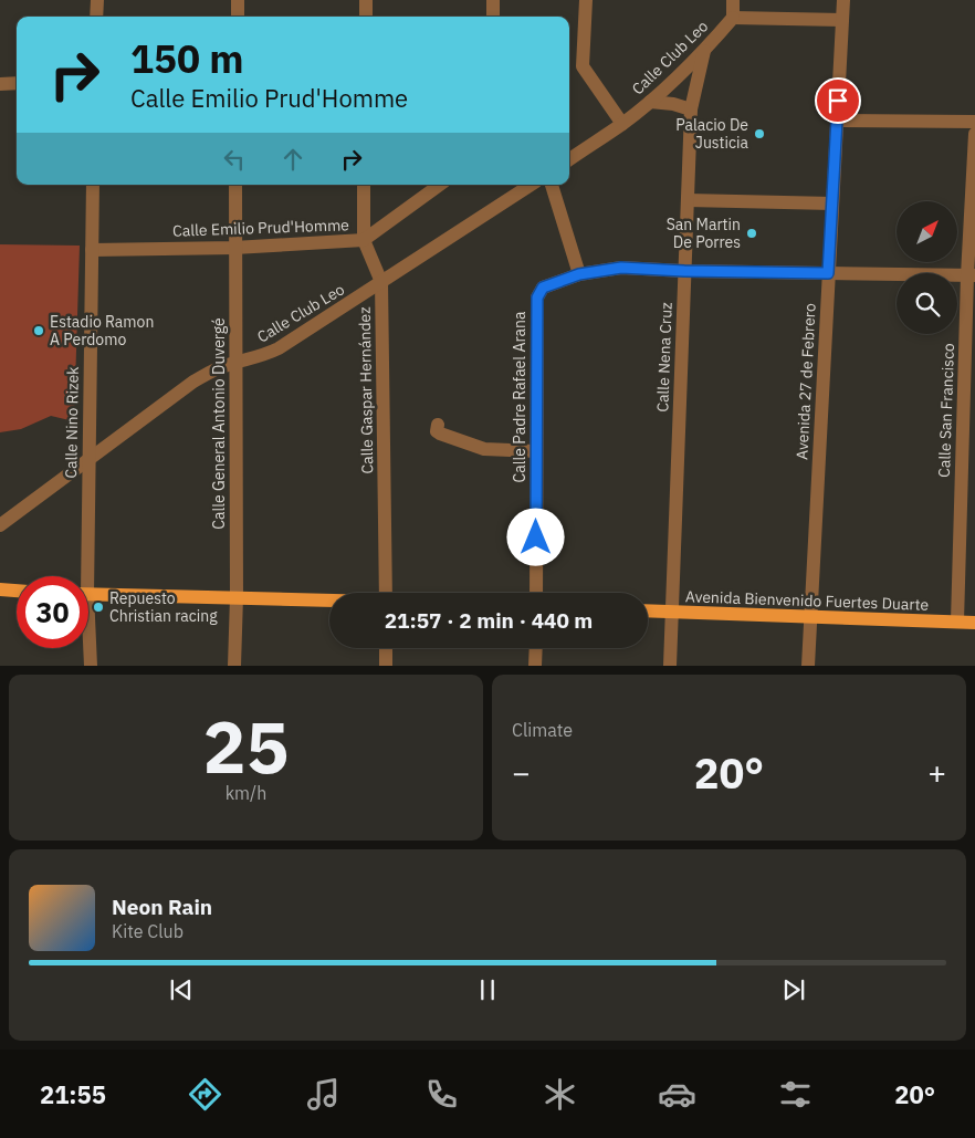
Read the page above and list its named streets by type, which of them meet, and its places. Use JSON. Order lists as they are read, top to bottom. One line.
{"streets":{"main road":["Avenida Bienvenido Fuertes Duarte"],"street":["Calle Club Leo","Calle Emilio Prud'Homme","Calle Nena Cruz","Avenida 27 de Febrero","Calle Gaspar Hernández","Calle Padre Rafael Arana","Calle San Francisco","Calle Nino Rizek","Calle General Antonio Duvergé"]},"crossings":[["Calle Club Leo","Calle Nena Cruz"],["Calle Club Leo","Calle Gaspar Hernández"],["Calle Club Leo","Calle Nino Rizek"],["Calle Club Leo","Calle General Antonio Duvergé"],["Calle Emilio Prud'Homme","Calle Gaspar Hernández"],["Calle Emilio Prud'Homme","Calle Nino Rizek"],["Calle Emilio Prud'Homme","Calle General Antonio Duvergé"],["Calle Nena Cruz","Avenida Bienvenido Fuertes Duarte"],["Avenida 27 de Febrero","Avenida Bienvenido Fuertes Duarte"],["Calle San Francisco","Avenida Bienvenido Fuertes Duarte"]],"places":["Palacio De Justicia","San Martin De Porres","Estadio Ramon A Perdomo","Repuesto Christian racing"],"north":"top right","page":{"turn":["150 m","Calle Emilio Prud'Homme"],"limit":"30","trip":"21:57 · 2 min · 440 m","tile":[["25","km/h"],"Climate"],"heat":["−","20°","+"],"song":["Neon Rain","Kite Club"],"tabs":["21:55","20°"]}}
